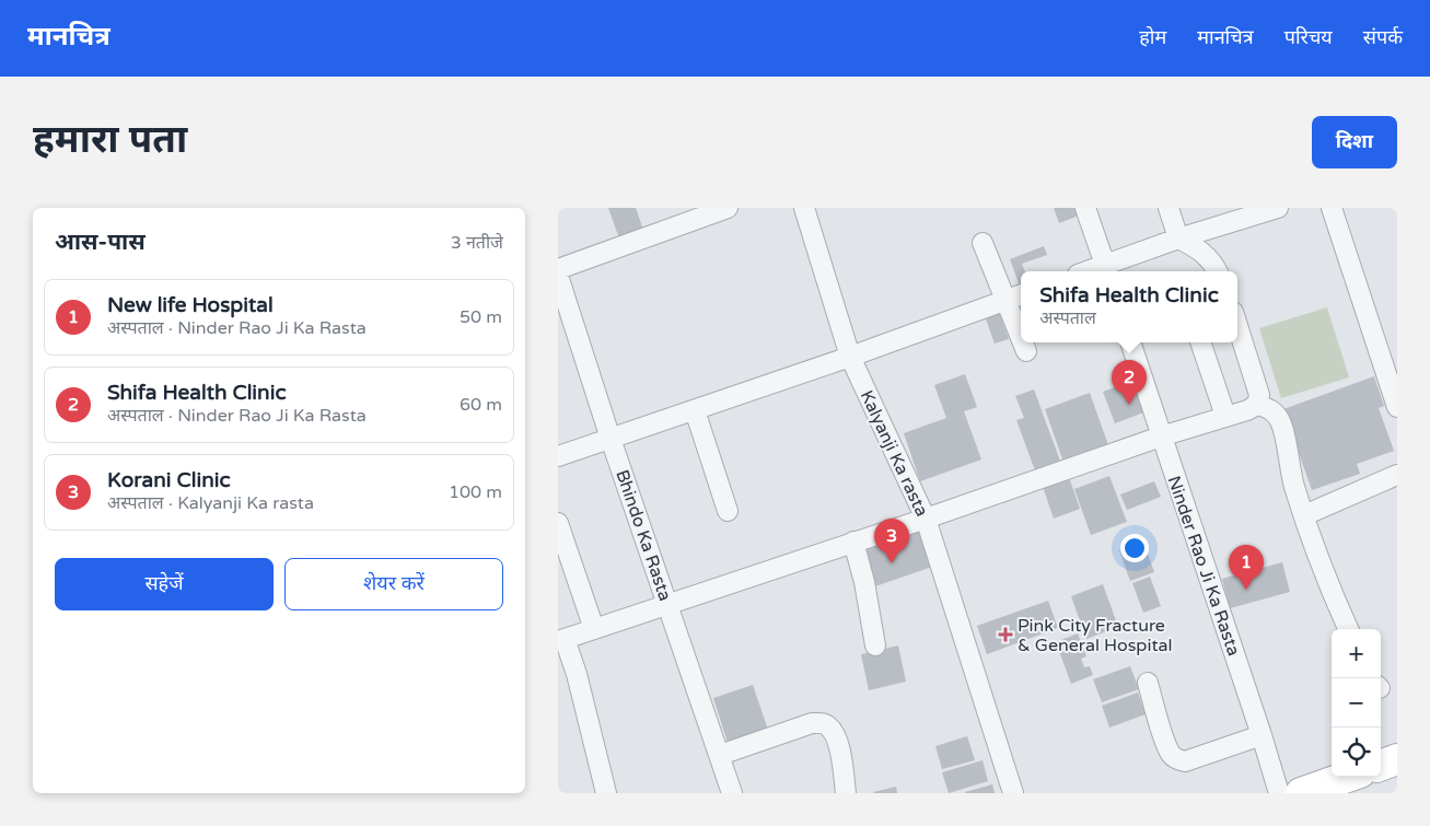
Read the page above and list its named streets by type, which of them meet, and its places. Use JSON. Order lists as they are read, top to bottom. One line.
{"streets":{"street":["Kalyanji Ka rasta","Bhindo Ka Rasta","Ninder Rao Ji Ka Rasta"]},"places":{"health":["Pink City Fracture & General Hospital"]},"page":{"header":"मानचित्र","nav":["होम","मानचित्र","परिचय","संपर्क"],"buttons":["दिशा",["सहेजें","शेयर करें"]],"title":"हमारा पता","heading":["आस-पास","3 नतीजे"],"popup":["Shifa Health Clinic","अस्पताल"],"list":[{"mark":"1","name":"New life Hospital","note":"अस्पताल · Ninder Rao Ji Ka Rasta","value":"50 m"},{"mark":"2","name":"Shifa Health Clinic","note":"अस्पताल · Ninder Rao Ji Ka Rasta","value":"60 m"},{"mark":"3","name":"Korani Clinic","note":"अस्पताल · Kalyanji Ka rasta","value":"100 m"}],"pins":["2","3","1"],"map_buttons":["+","−"]}}
